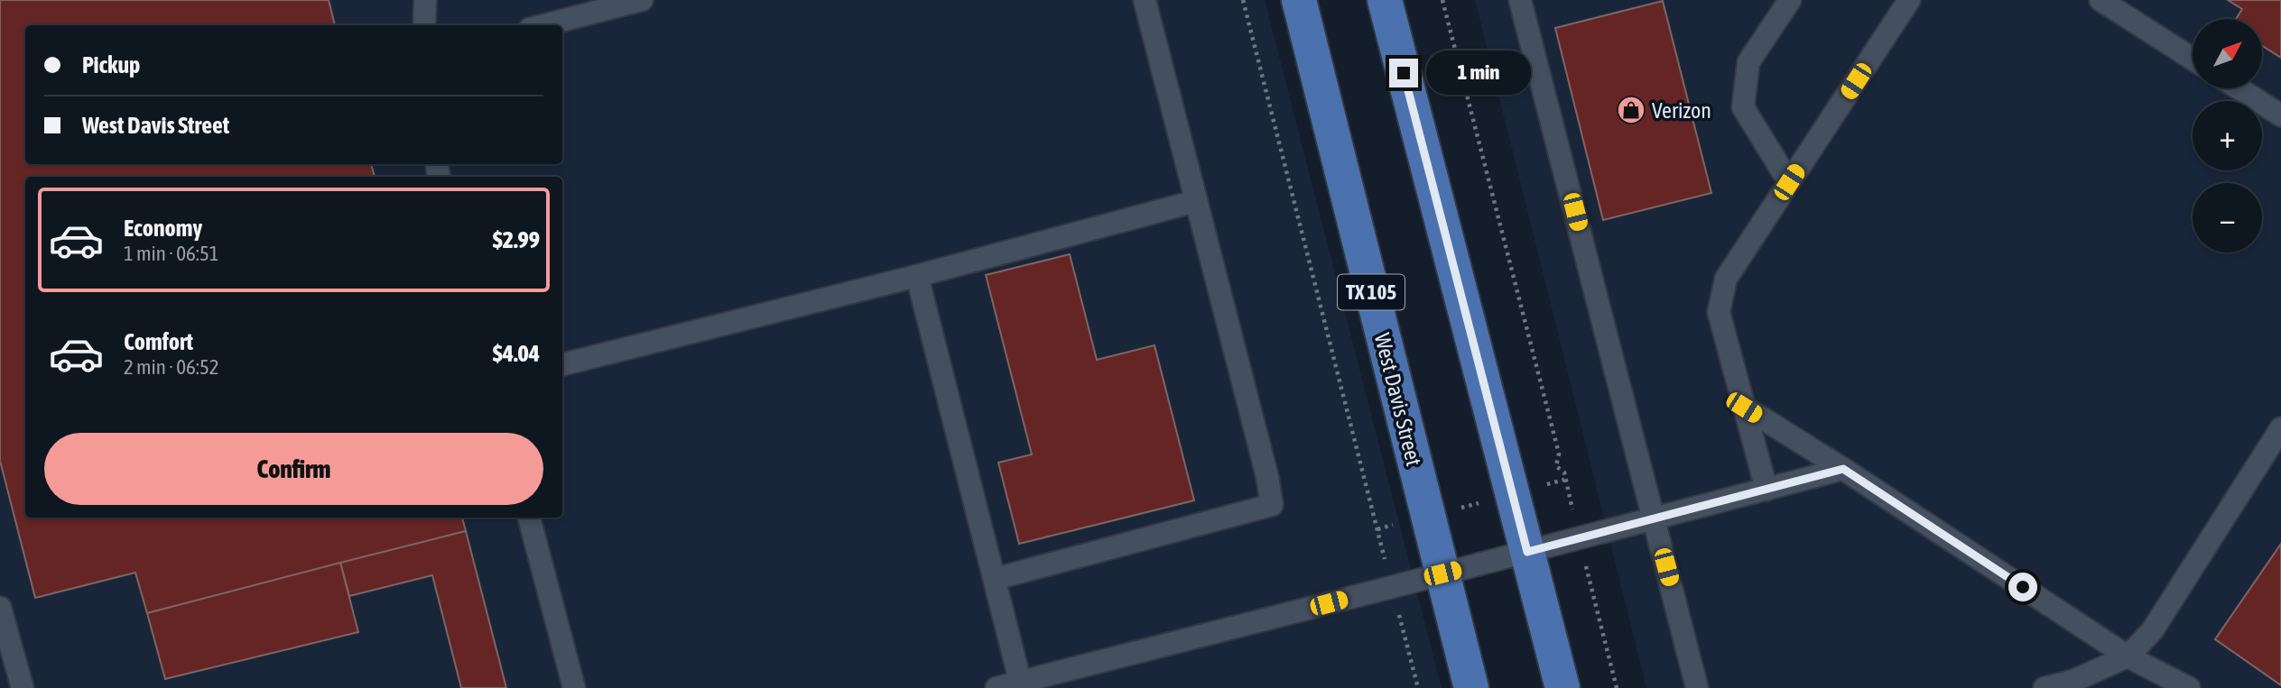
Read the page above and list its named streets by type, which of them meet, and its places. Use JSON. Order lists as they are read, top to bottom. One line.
{"streets":{"main road":["TX 105","West Davis Street"]},"places":{"shop":["Verizon"]},"north":"top right","page":{"map_buttons":["+","−"],"banner":["Pickup","West Davis Street"],"bubble":"1 min","list":[{"name":"Economy","note":"1 min · 06:51","value":"$2.99"},{"name":"Comfort","note":"2 min · 06:52","value":"$4.04"}],"buttons":"Confirm"}}
